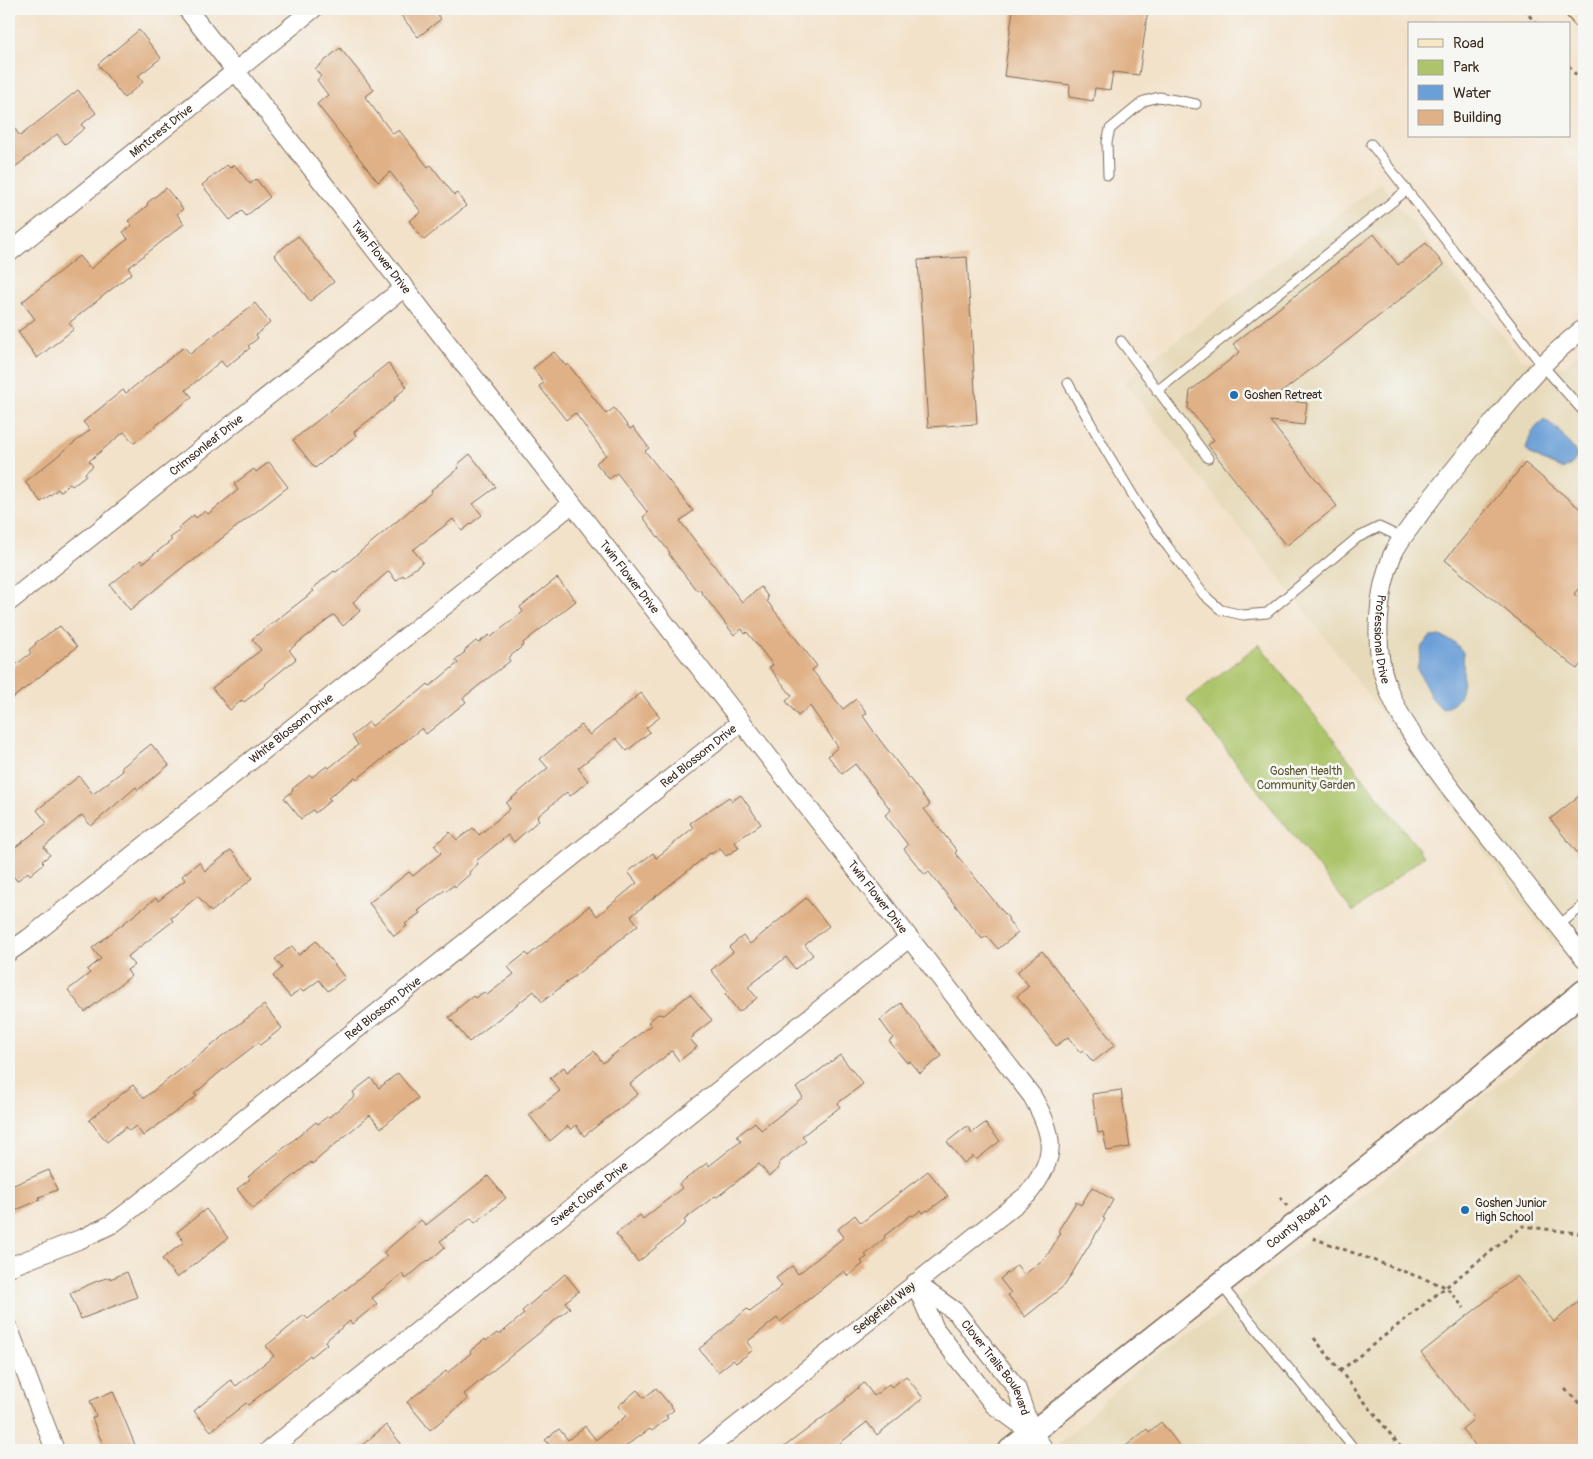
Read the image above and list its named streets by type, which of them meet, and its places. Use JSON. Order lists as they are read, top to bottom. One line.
{"streets":{"street":["Mintcrest Drive","Twin Flower Drive","Crimsonleaf Drive","Professional Drive","White Blossom Drive","Red Blossom Drive","Sweet Clover Drive","County Road 21","Sedgefield Way","Clover Trails Boulevard"]},"crossings":[["Mintcrest Drive","Twin Flower Drive"],["Twin Flower Drive","Crimsonleaf Drive"],["Twin Flower Drive","White Blossom Drive"],["Twin Flower Drive","Red Blossom Drive"],["Twin Flower Drive","Sweet Clover Drive"],["Twin Flower Drive","Sedgefield Way"],["County Road 21","Clover Trails Boulevard"],["Sedgefield Way","Clover Trails Boulevard"]],"parks":["Goshen Health Community Garden"],"places":["Goshen Retreat","Goshen Junior High School"],"legend":["Road","Park","Water","Building"]}
